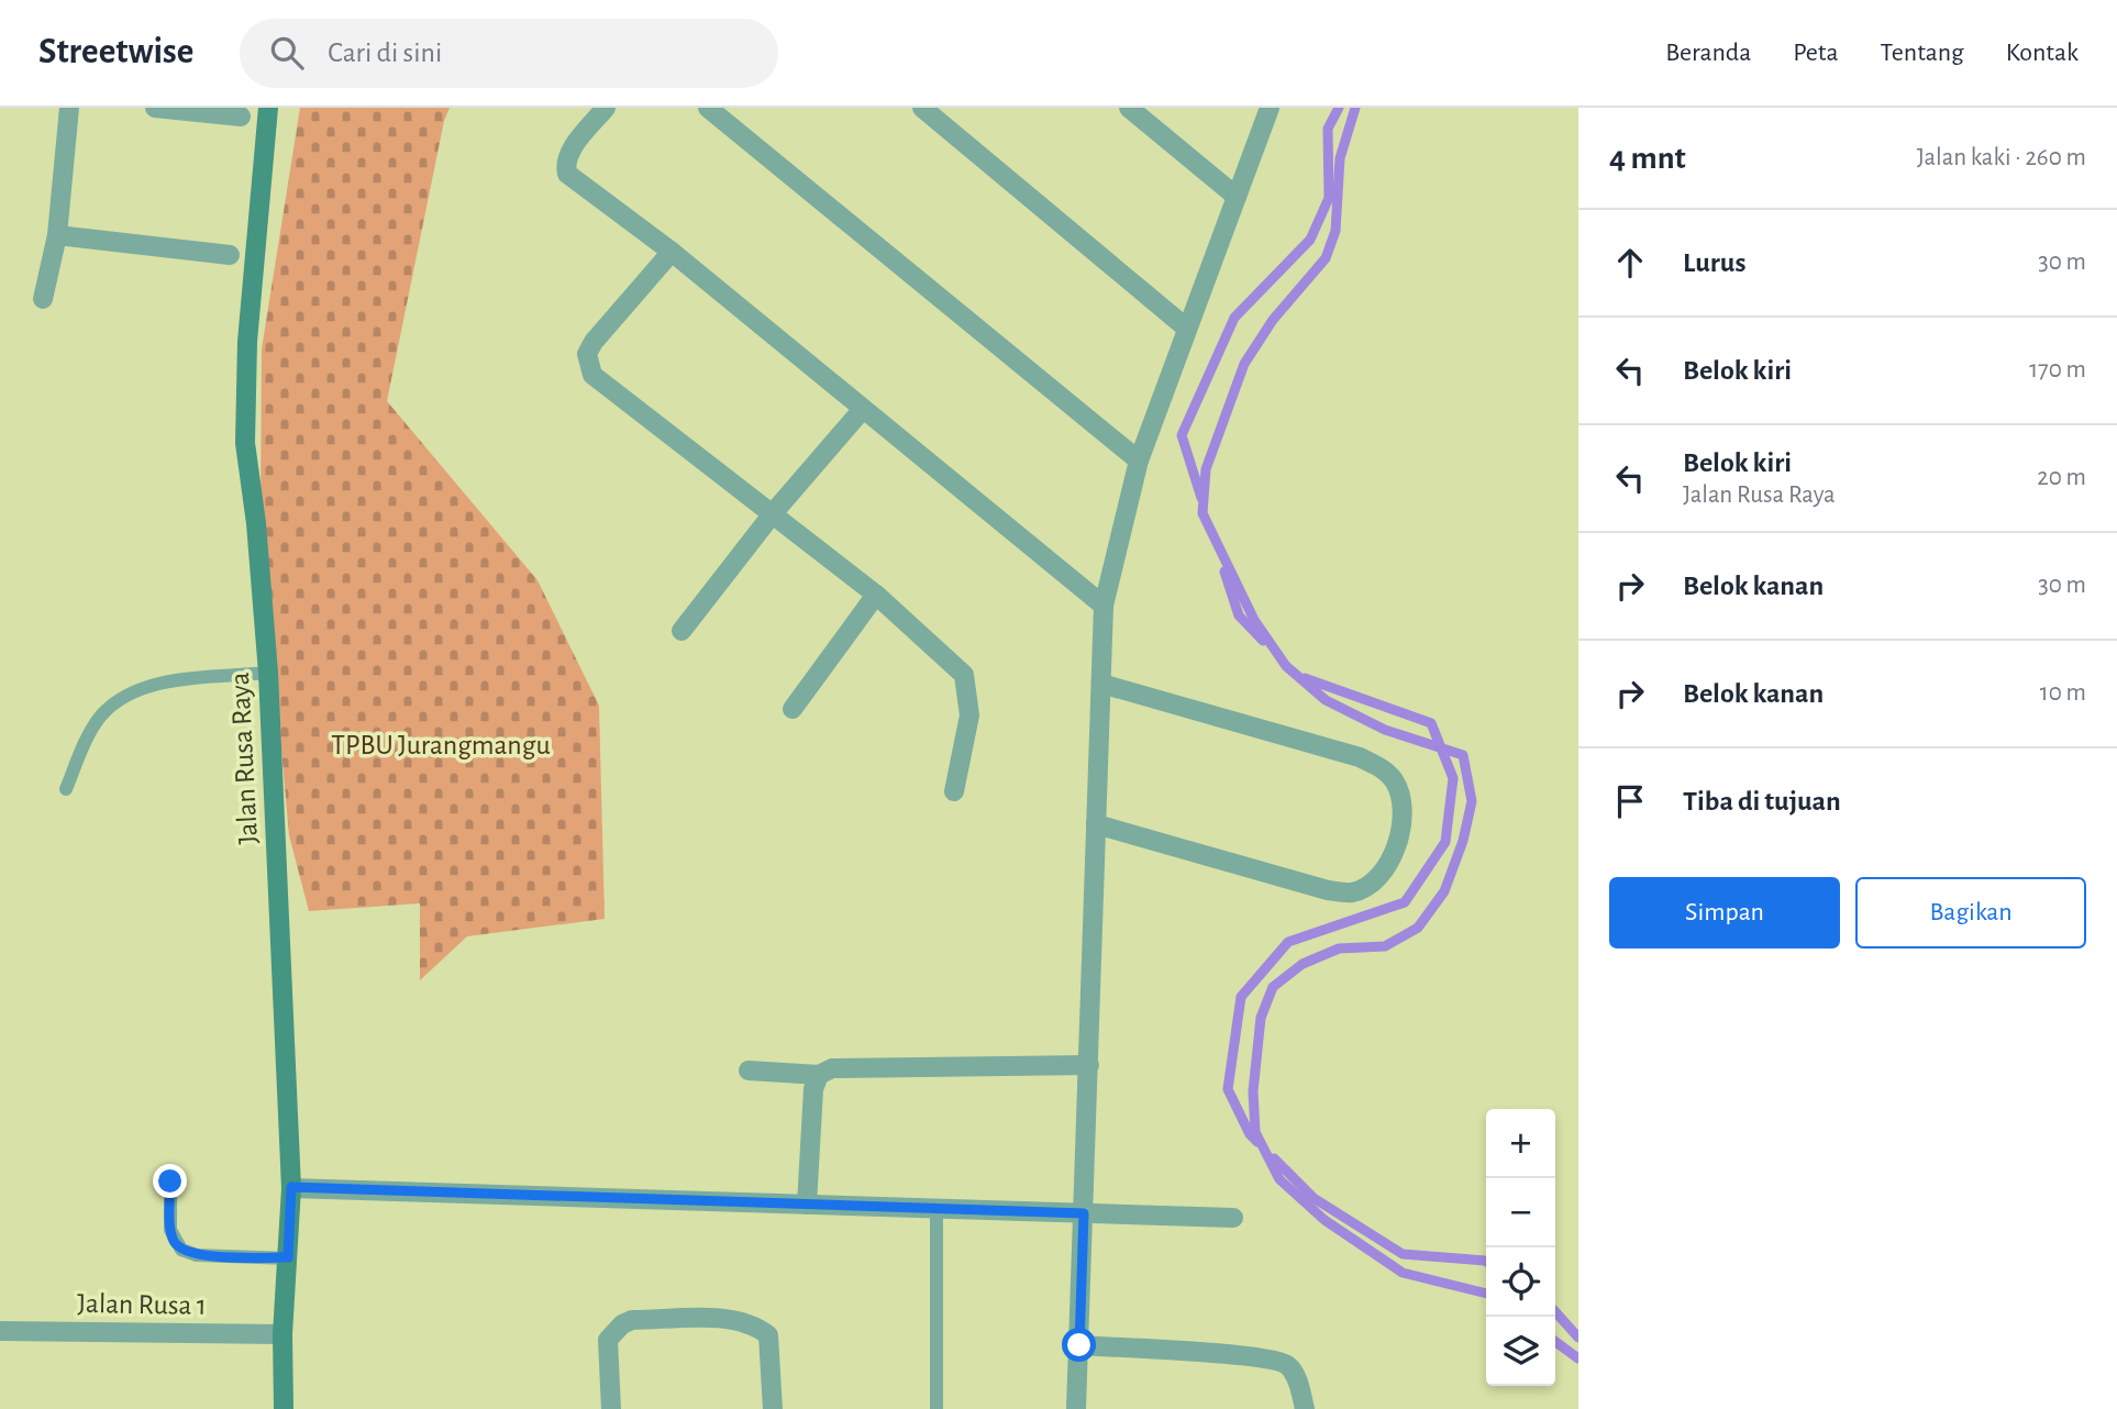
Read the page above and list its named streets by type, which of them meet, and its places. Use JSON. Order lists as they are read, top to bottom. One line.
{"streets":{"street":["Jalan Rusa Raya","Jalan Rusa 1"]},"crossings":[["Jalan Rusa Raya","Jalan Rusa 1"]],"parks":["TPBU Jurangmangu"],"page":{"header":"Streetwise","search":"Cari di sini","nav":["Beranda","Peta","Tentang","Kontak"],"heading":["4 mnt","Jalan kaki · 260 m"],"list":[["Lurus","30 m"],["Belok kiri","170 m"],["Belok kiri","Jalan Rusa Raya","20 m"],["Belok kanan","30 m"],["Belok kanan","10 m"],"Tiba di tujuan"],"buttons":["Simpan","Bagikan"],"map_buttons":["+","−"]}}
